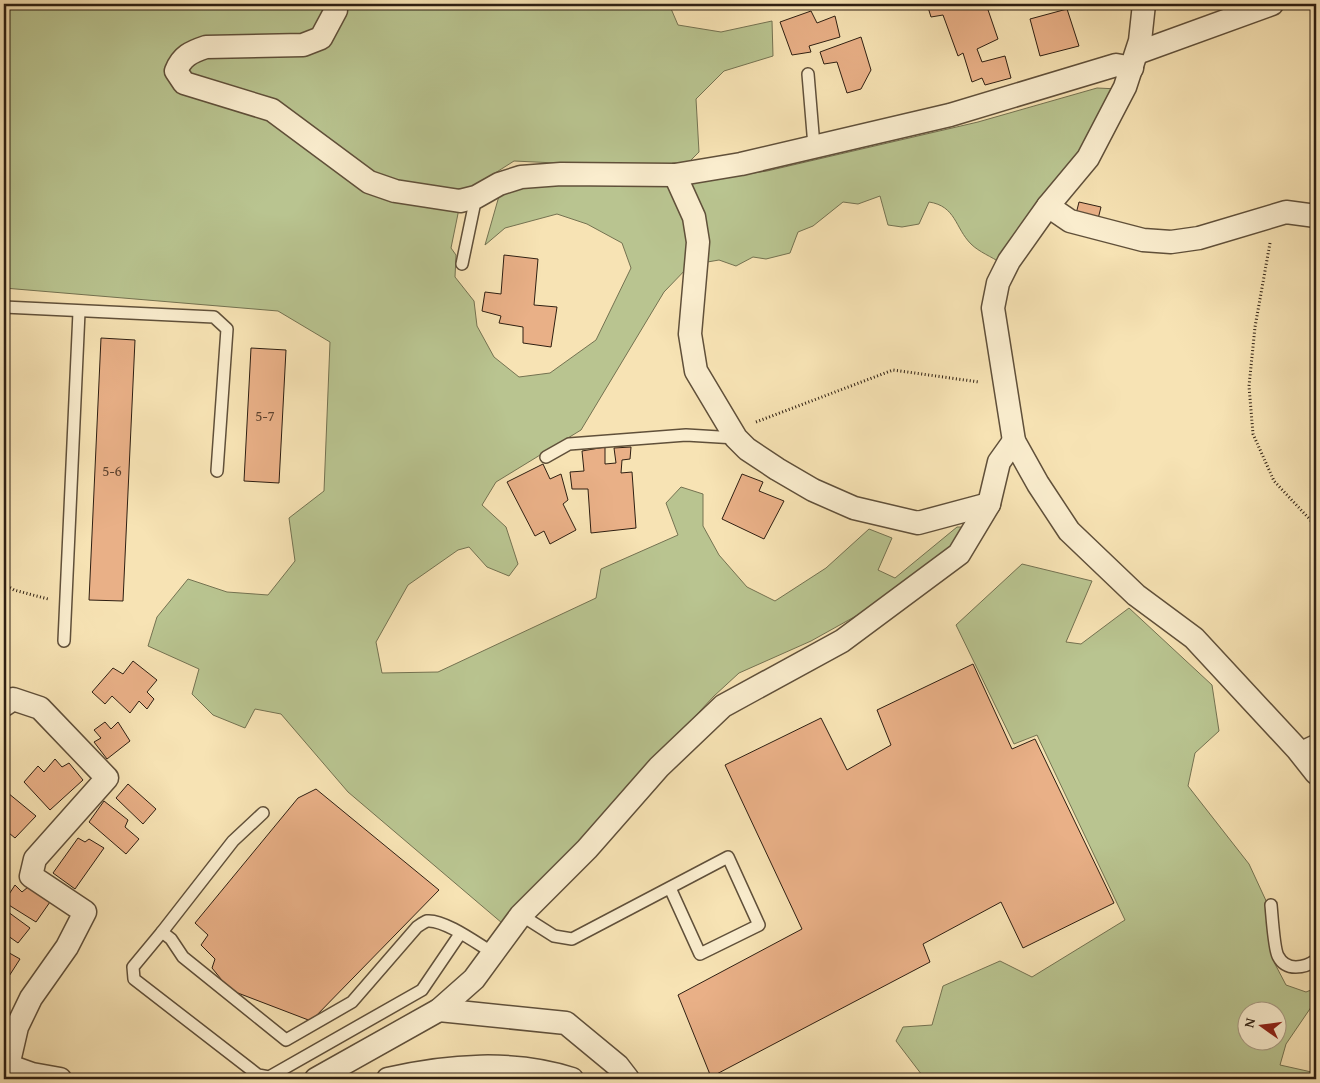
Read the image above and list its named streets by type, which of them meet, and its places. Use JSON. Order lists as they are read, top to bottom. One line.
{"house_numbers":["5-7","5-6"],"north":"left"}
